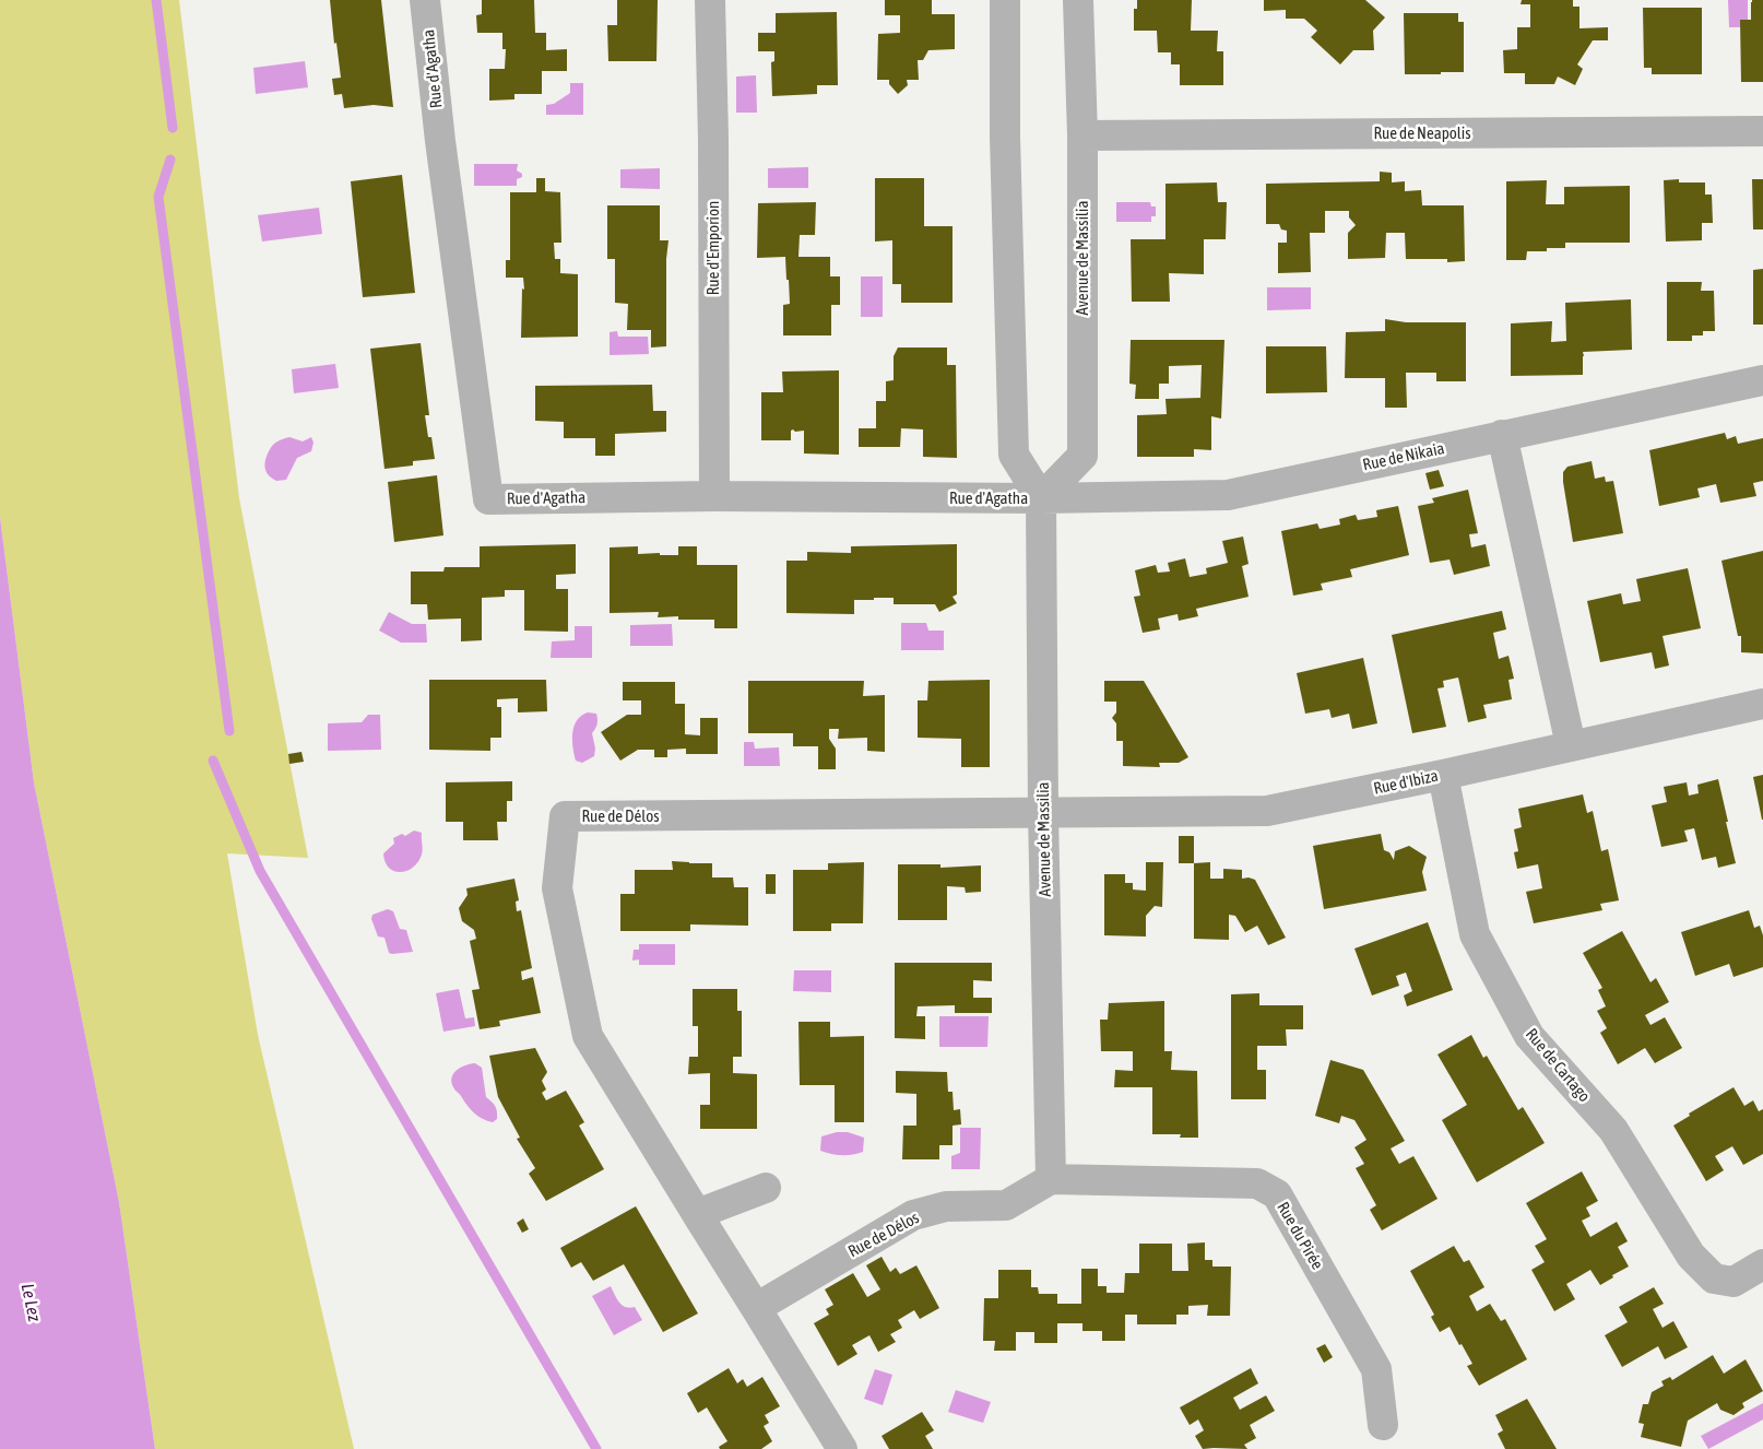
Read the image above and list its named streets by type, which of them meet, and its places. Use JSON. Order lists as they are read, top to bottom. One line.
{"streets":{"street":["Rue d'Agatha","Rue de Neapolis","Rue d'Emporion","Avenue de Massilia","Rue de Nikaia","Rue d'Ibiza","Rue de Délos","Rue de Cartago","Rue du Pirée"]},"crossings":[["Rue d'Agatha","Rue d'Emporion"],["Rue d'Agatha","Avenue de Massilia"],["Rue d'Agatha","Rue de Nikaia"],["Rue de Neapolis","Avenue de Massilia"],["Avenue de Massilia","Rue de Nikaia"],["Avenue de Massilia","Rue d'Ibiza"],["Avenue de Massilia","Rue de Délos"],["Avenue de Massilia","Rue du Pirée"],["Rue d'Ibiza","Rue de Délos"],["Rue d'Ibiza","Rue de Cartago"],["Rue de Délos","Rue du Pirée"]],"water":["Le Lez"]}
